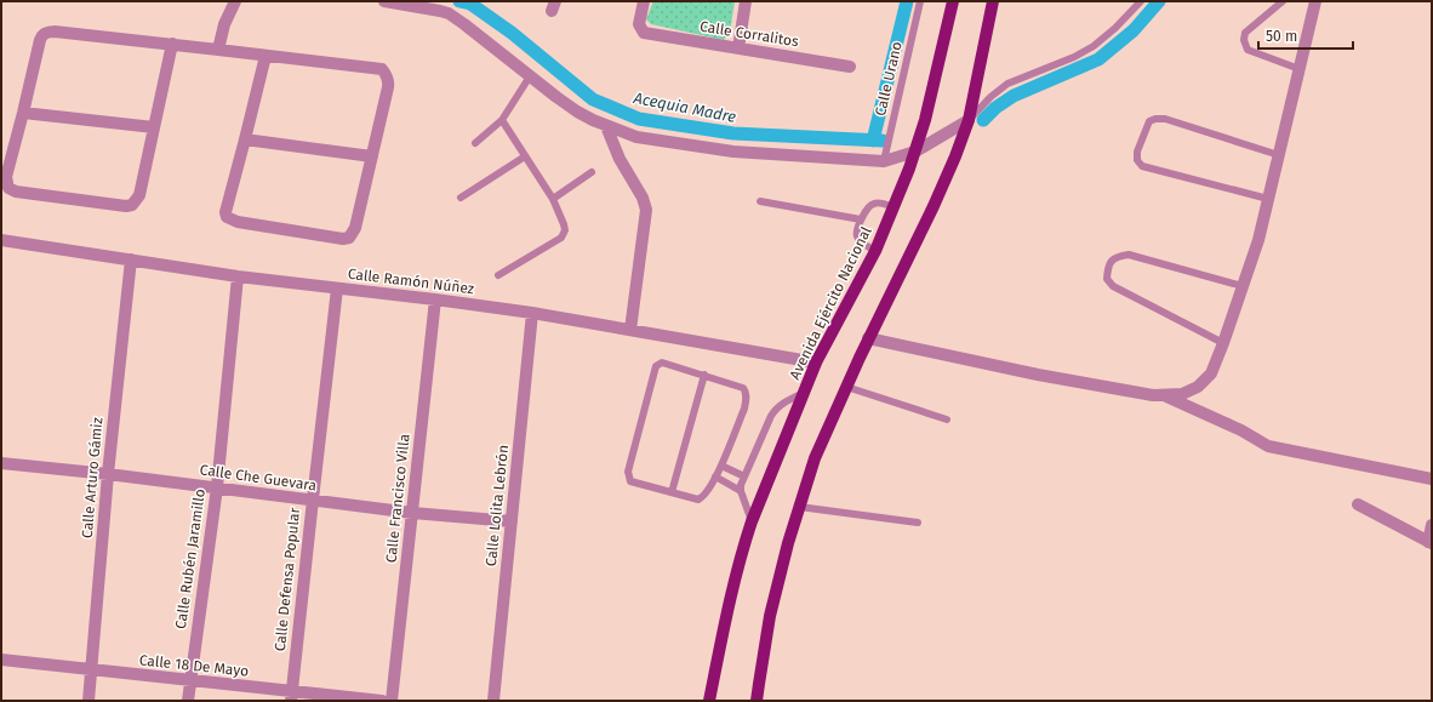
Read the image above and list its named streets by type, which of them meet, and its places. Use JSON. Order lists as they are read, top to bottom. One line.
{"streets":{"main road":["Avenida Ejército Nacional"],"street":["Calle Corralitos","Calle Ramón Núñez","Calle Arturo Gámiz","Calle Che Guevara","Calle Francisco Villa","Calle Lolita Lebrón","Calle Rubén Jaramillo","Calle Defensa Popular","Calle 18 De Mayo"],"lane":["Calle Urano"]},"crossings":[["Calle Ramón Núñez","Avenida Ejército Nacional"],["Calle Ramón Núñez","Calle Arturo Gámiz"],["Calle Ramón Núñez","Calle Francisco Villa"],["Calle Ramón Núñez","Calle Lolita Lebrón"],["Calle Ramón Núñez","Calle Rubén Jaramillo"],["Calle Ramón Núñez","Calle Defensa Popular"],["Calle Arturo Gámiz","Calle Che Guevara"],["Calle Arturo Gámiz","Calle 18 De Mayo"],["Calle Che Guevara","Calle Francisco Villa"],["Calle Che Guevara","Calle Lolita Lebrón"],["Calle Che Guevara","Calle Rubén Jaramillo"],["Calle Che Guevara","Calle Defensa Popular"],["Calle Rubén Jaramillo","Calle 18 De Mayo"],["Calle Defensa Popular","Calle 18 De Mayo"]],"water":["Acequia Madre"],"scale_bar":"50 m"}
